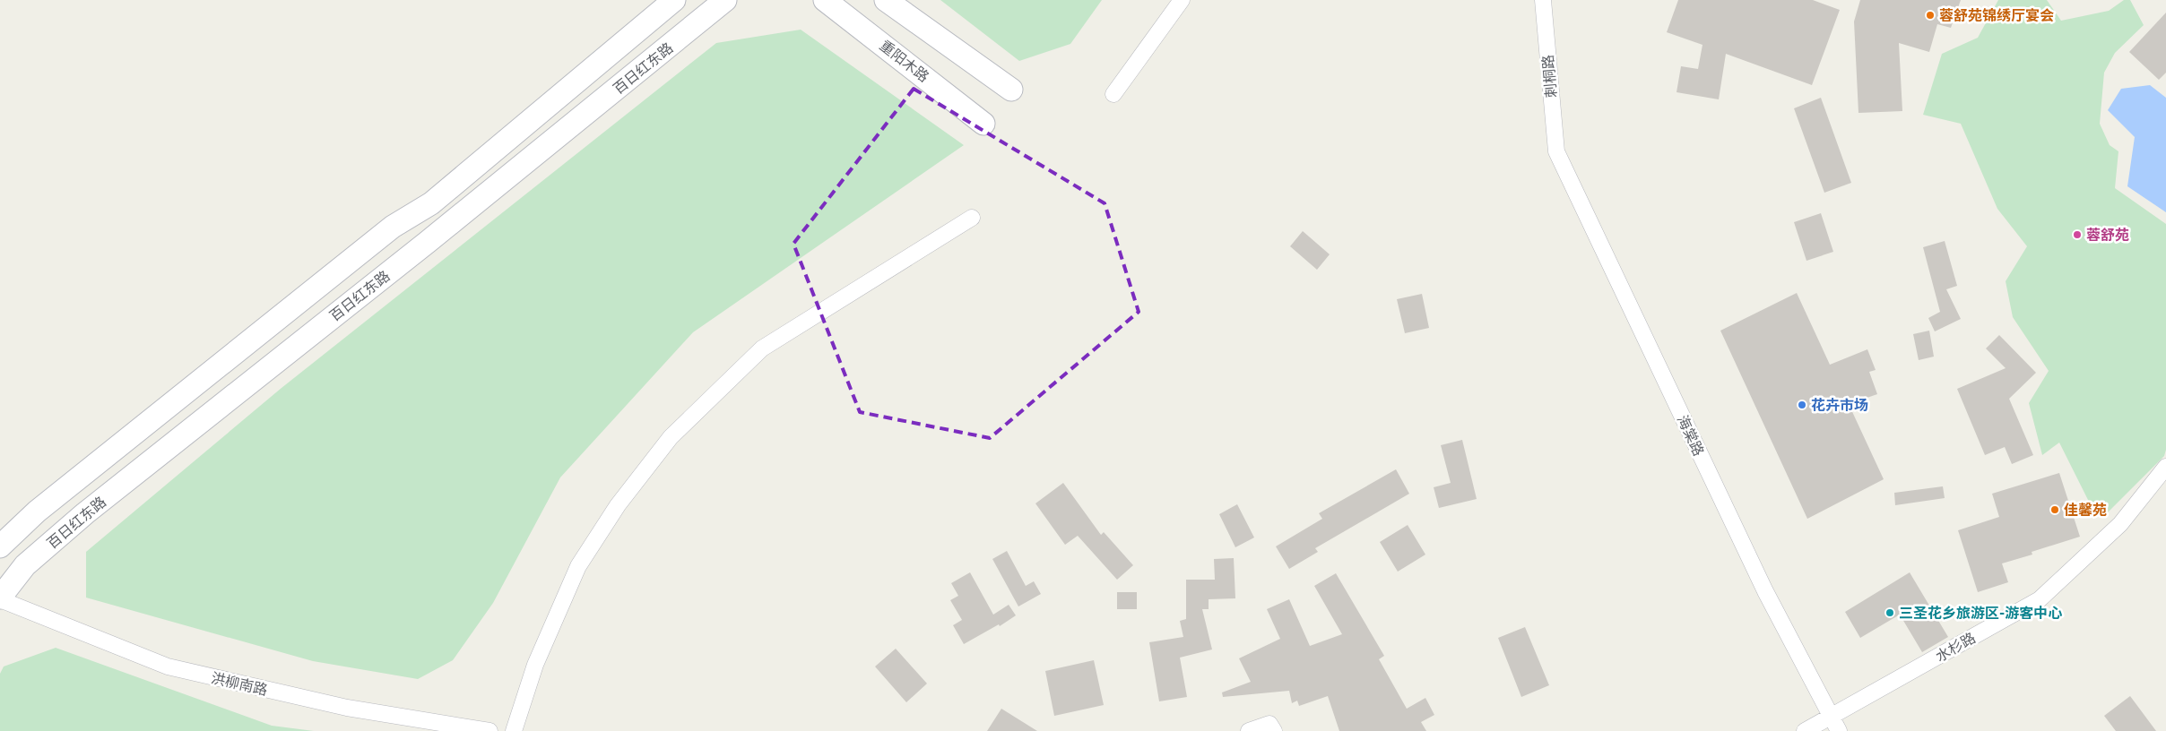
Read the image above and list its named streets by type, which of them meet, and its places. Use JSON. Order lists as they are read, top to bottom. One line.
{"streets":{"street":["重阳木路","百日红东路","刺桐路","海棠路","水杉路","洪柳南路"]},"crossings":[["百日红东路","洪柳南路"],["刺桐路","海棠路"],["海棠路","水杉路"]],"places":["蓉舒苑锦绣厅宴会","蓉舒苑","花卉市场","佳馨苑","三圣花乡旅游区-游客中心"]}
